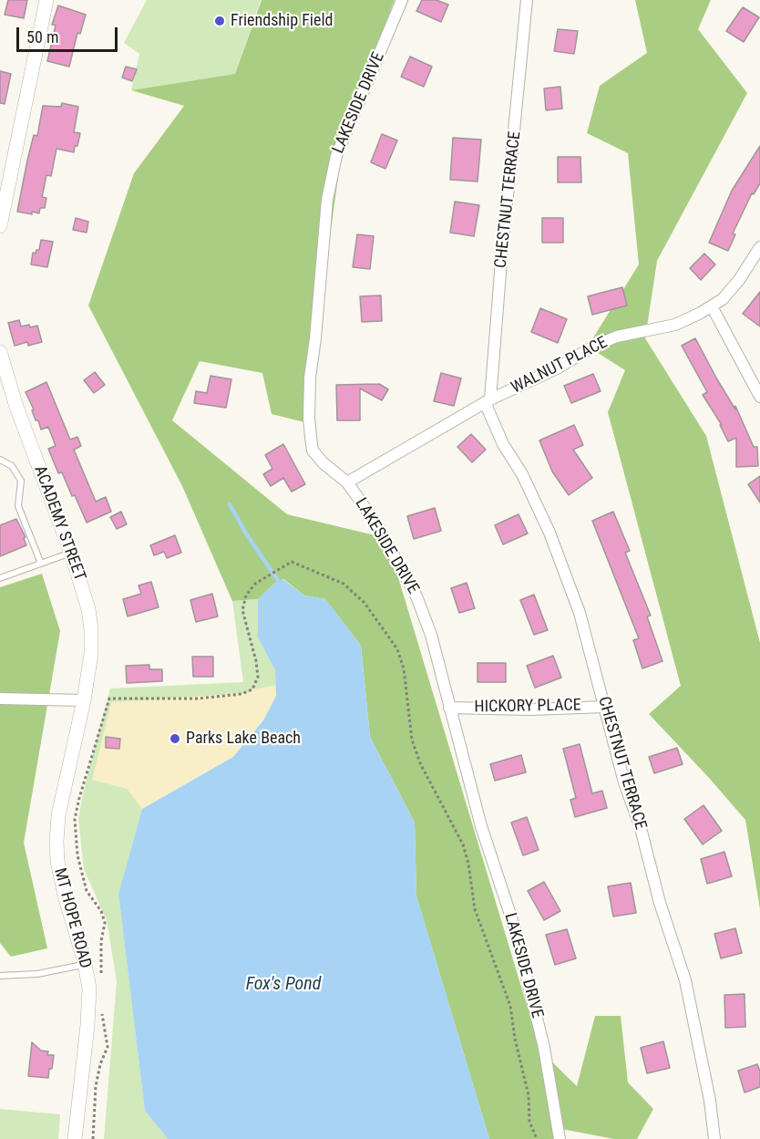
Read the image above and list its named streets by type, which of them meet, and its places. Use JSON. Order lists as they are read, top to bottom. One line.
{"streets":{"street":["LAKESIDE DRIVE","CHESTNUT TERRACE","WALNUT PLACE","ACADEMY STREET","HICKORY PLACE","MT HOPE ROAD"]},"crossings":[["LAKESIDE DRIVE","WALNUT PLACE"],["LAKESIDE DRIVE","HICKORY PLACE"],["CHESTNUT TERRACE","WALNUT PLACE"],["CHESTNUT TERRACE","HICKORY PLACE"],["ACADEMY STREET","MT HOPE ROAD"]],"water":["Fox's Pond"],"places":["Friendship Field","Parks Lake Beach"],"scale_bar":"50 m"}
